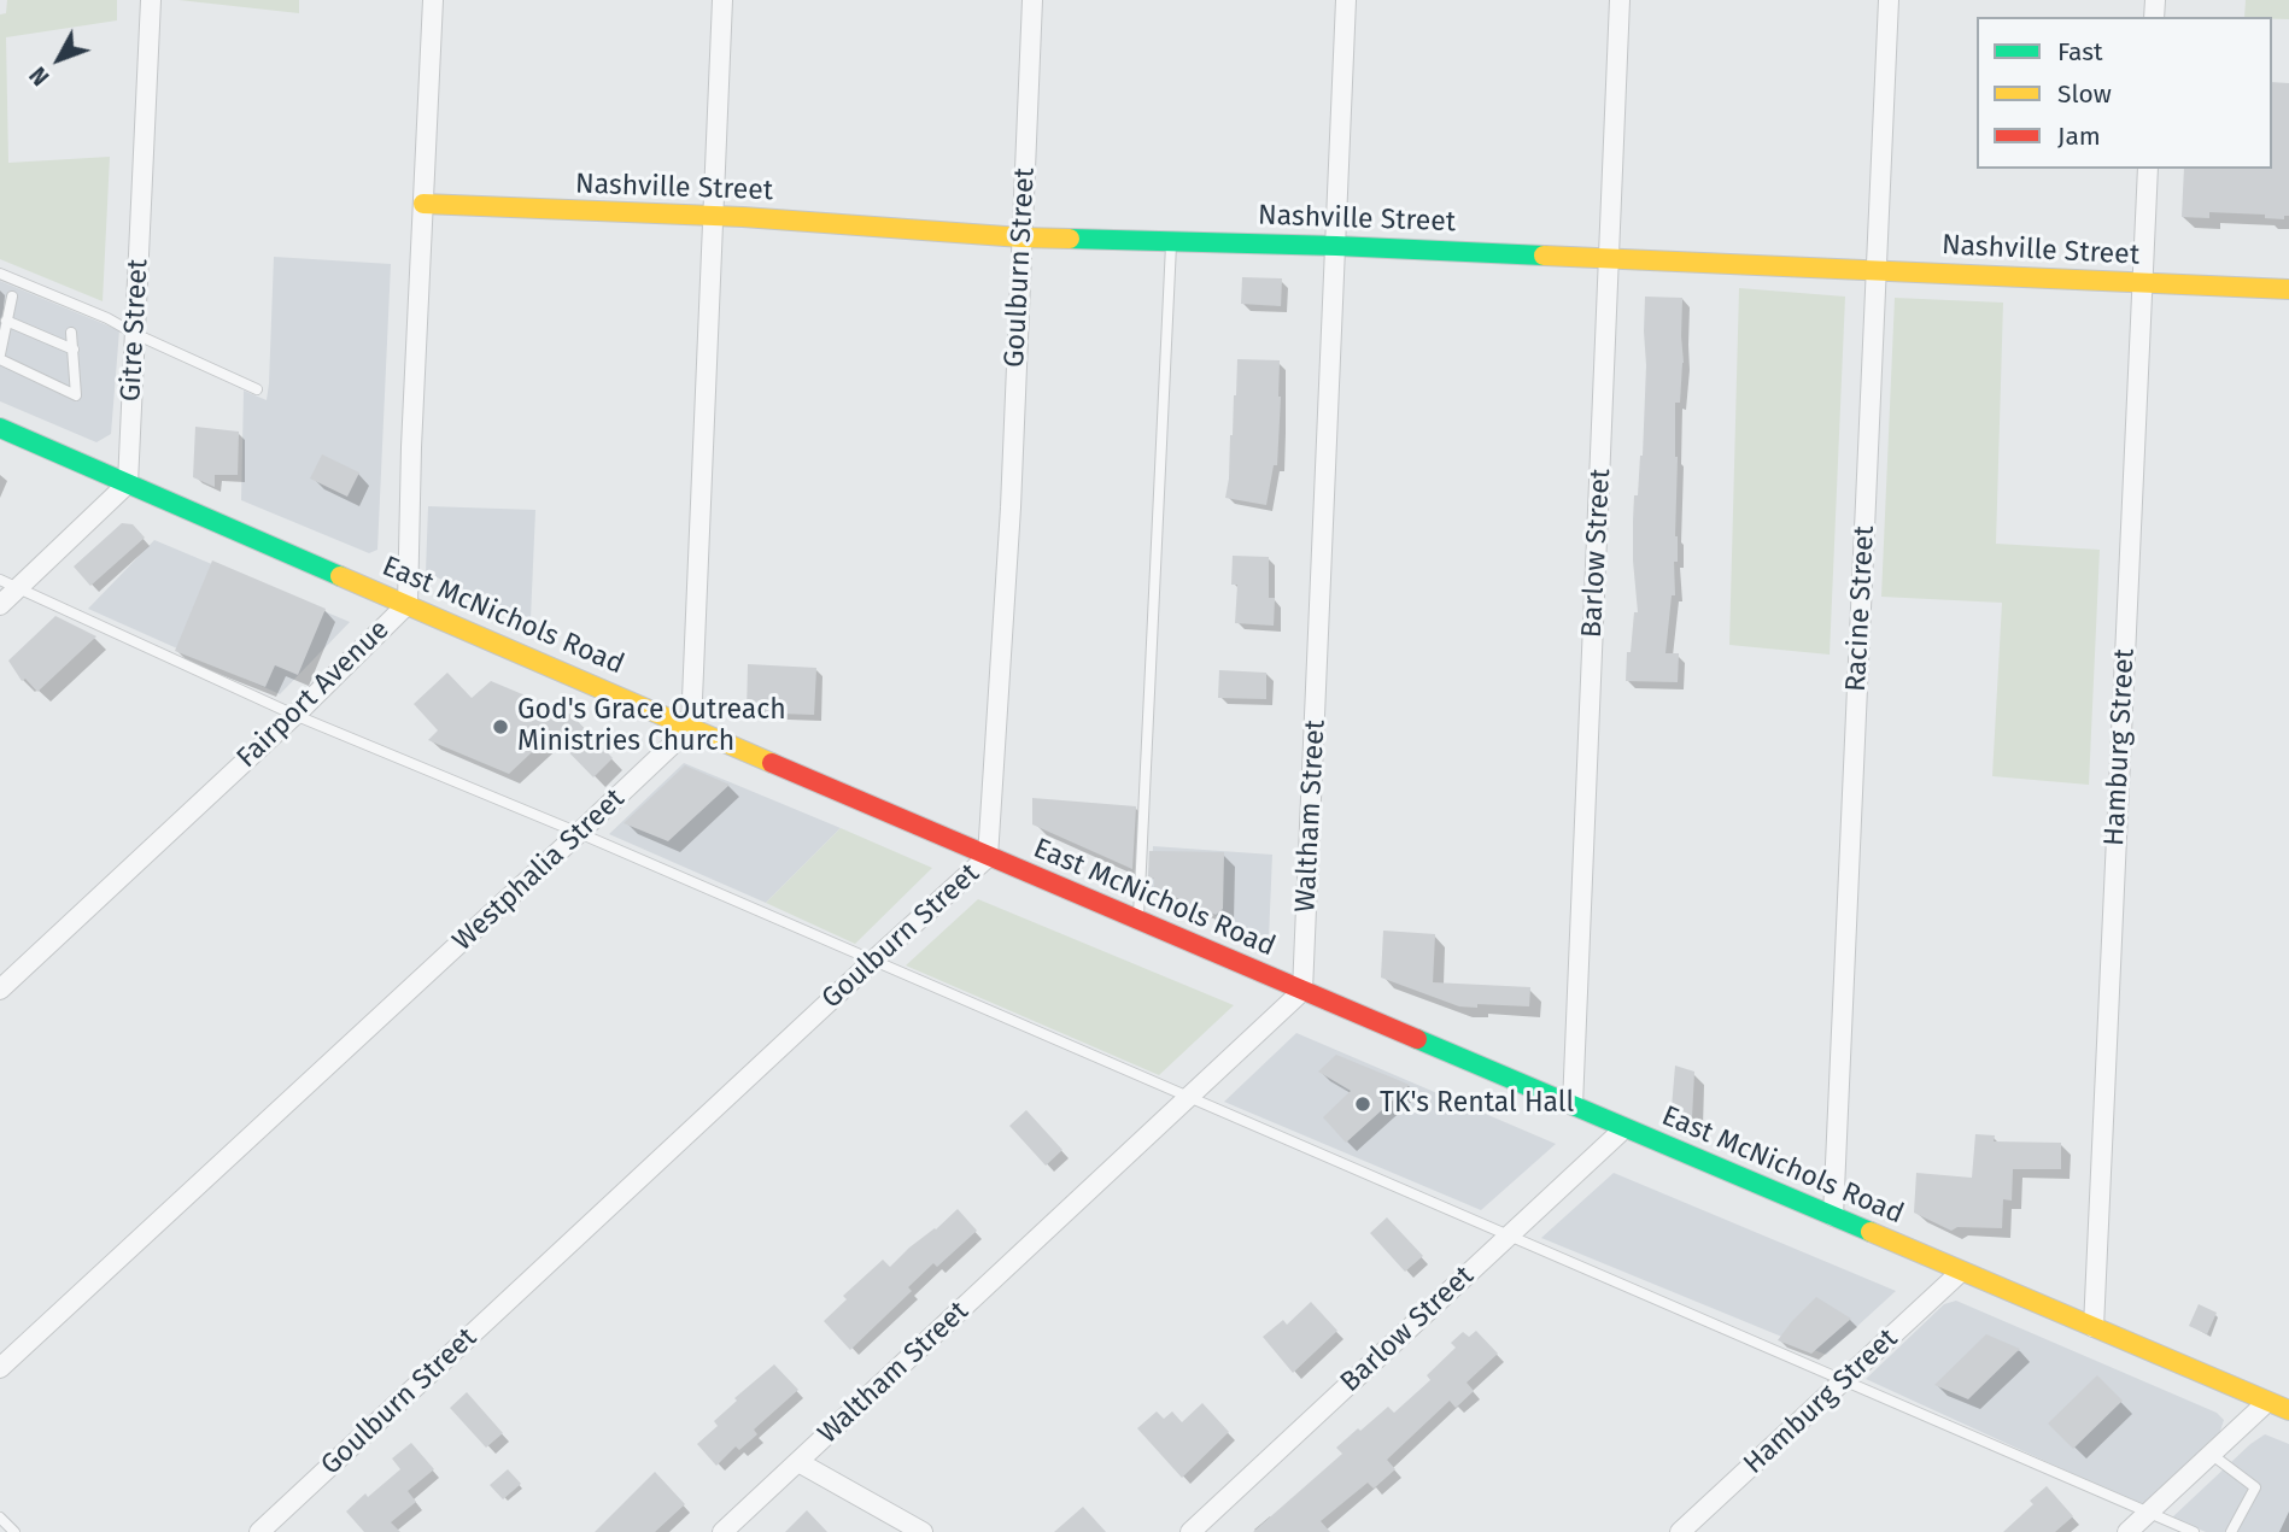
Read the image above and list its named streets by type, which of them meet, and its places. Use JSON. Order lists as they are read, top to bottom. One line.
{"streets":{"street":["Nashville Street","Goulburn Street","Gitre Street","Barlow Street","Racine Street","East McNichols Road","Fairport Avenue","Hamburg Street","Waltham Street","Westphalia Street"]},"crossings":[["Nashville Street","Goulburn Street"],["Nashville Street","Barlow Street"],["Nashville Street","Racine Street"],["Nashville Street","Fairport Avenue"],["Nashville Street","Hamburg Street"],["Nashville Street","Waltham Street"],["Goulburn Street","East McNichols Road"],["Gitre Street","East McNichols Road"],["Barlow Street","East McNichols Road"],["Racine Street","East McNichols Road"],["East McNichols Road","Fairport Avenue"],["East McNichols Road","Hamburg Street"],["East McNichols Road","Waltham Street"],["East McNichols Road","Westphalia Street"]],"places":["God's Grace Outreach Ministries Church","TK's Rental Hall"],"legend":["Fast","Slow","Jam"],"north":"bottom left"}
